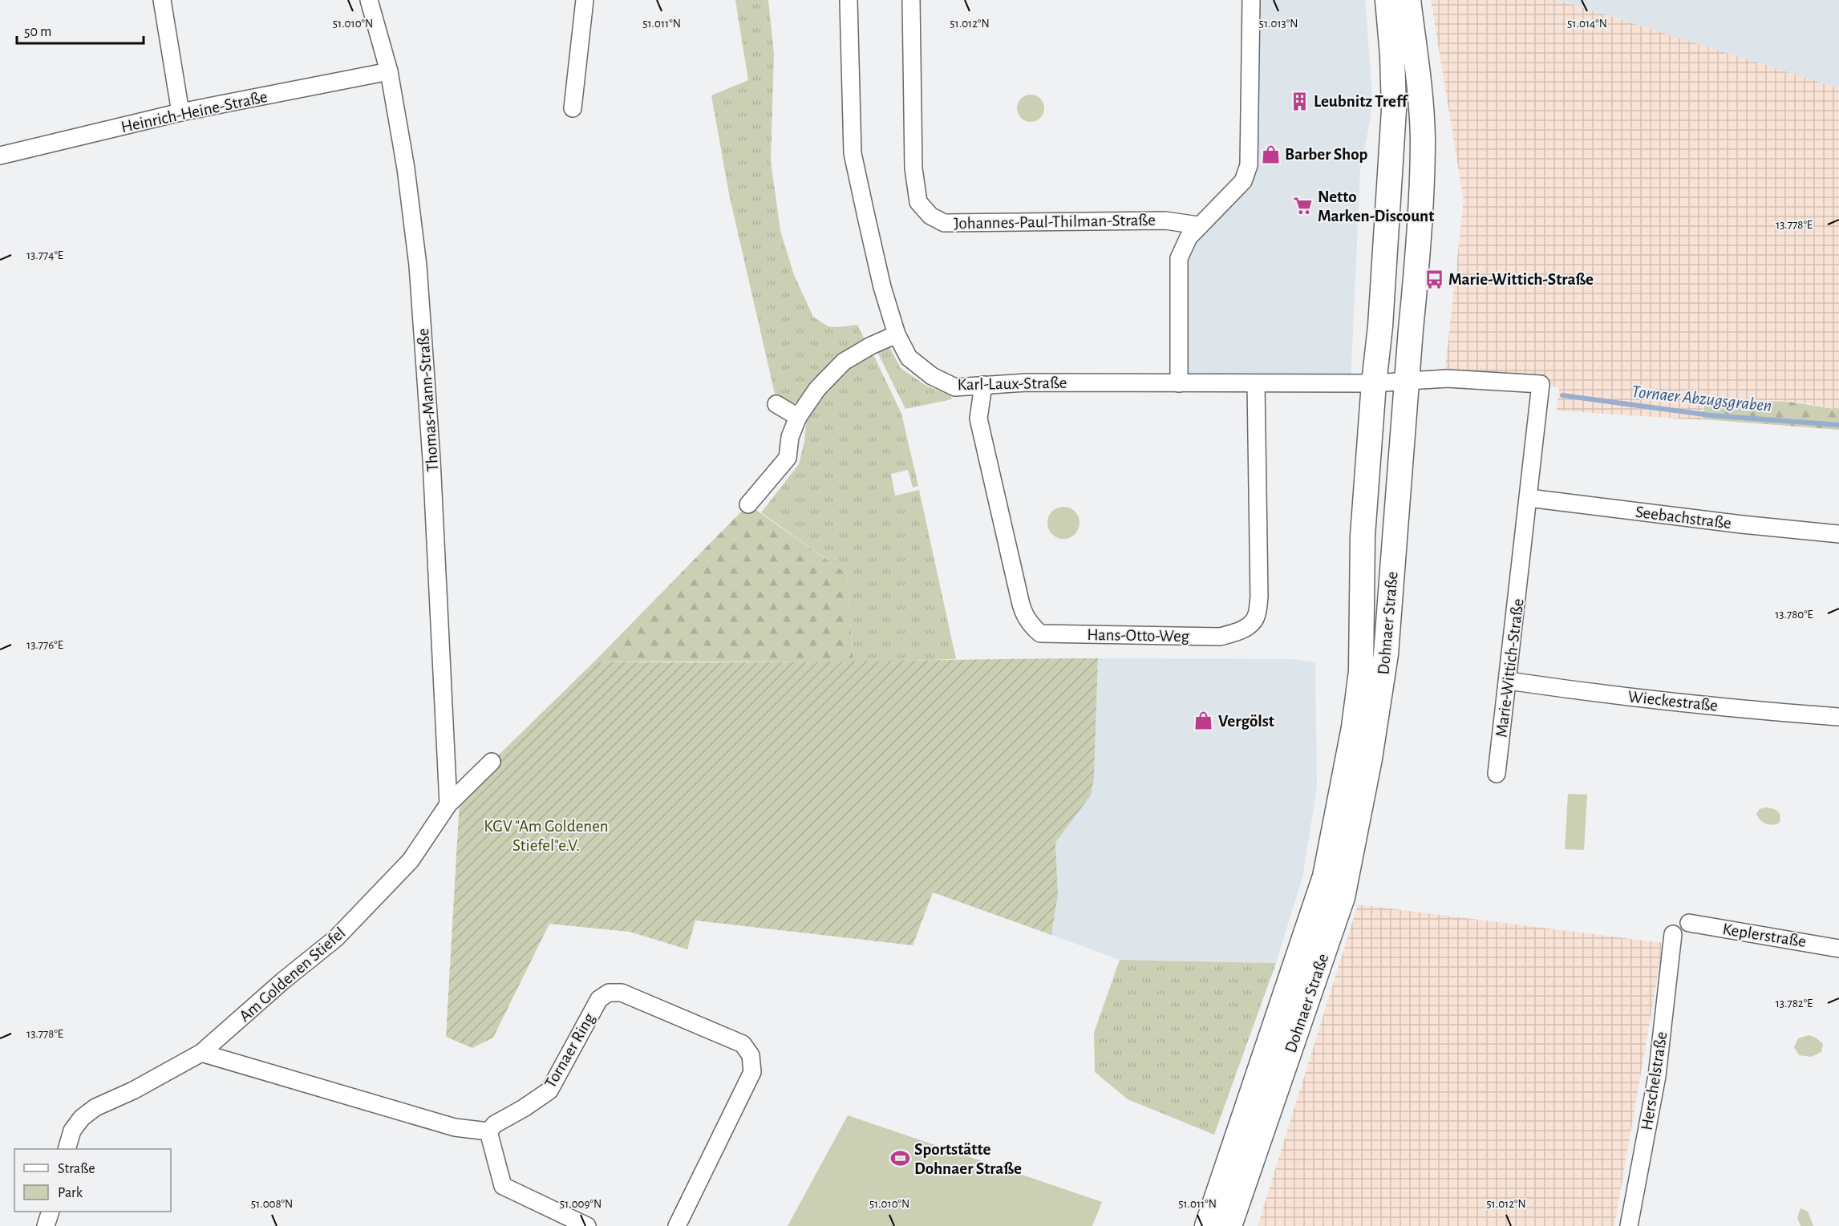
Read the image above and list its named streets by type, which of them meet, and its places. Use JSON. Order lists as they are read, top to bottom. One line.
{"streets":{"main road":["Dohnaer Straße"],"street":["Heinrich-Heine-Straße","Johannes-Paul-Thilman-Straße","Karl-Laux-Straße","Thomas-Mann-Straße","Seebachstraße","Hans-Otto-Weg","Marie-Wittich-Straße","Wieckestraße","Keplerstraße","Am Goldenen Stiefel","Tornaer Ring","Herschelstraße"]},"crossings":[["Heinrich-Heine-Straße","Thomas-Mann-Straße"],["Karl-Laux-Straße","Dohnaer Straße"],["Karl-Laux-Straße","Hans-Otto-Weg"],["Karl-Laux-Straße","Marie-Wittich-Straße"],["Thomas-Mann-Straße","Am Goldenen Stiefel"],["Seebachstraße","Marie-Wittich-Straße"],["Dohnaer Straße","Marie-Wittich-Straße"],["Marie-Wittich-Straße","Wieckestraße"]],"water":["Tornaer Abzugsgraben"],"parks":["KGV \"Am Goldenen Stiefel\"e.V."],"places":{"building":["Leubnitz Treff"],"shop":["Barber Shop","Vergölst"],"supermarket":["Netto Marken-Discount"],"bus stop":["Marie-Wittich-Straße"],"sports":["Sportstätte Dohnaer Straße"]},"legend":["Straße","Park"],"scale_bar":"50 m","coordinates":["51.012°N","51.013°N","51.010°N","51.011°N","51.014°N","13.778°E","13.774°E","13.780°E","13.776°E","13.782°E","51.008°N","51.009°N"]}
